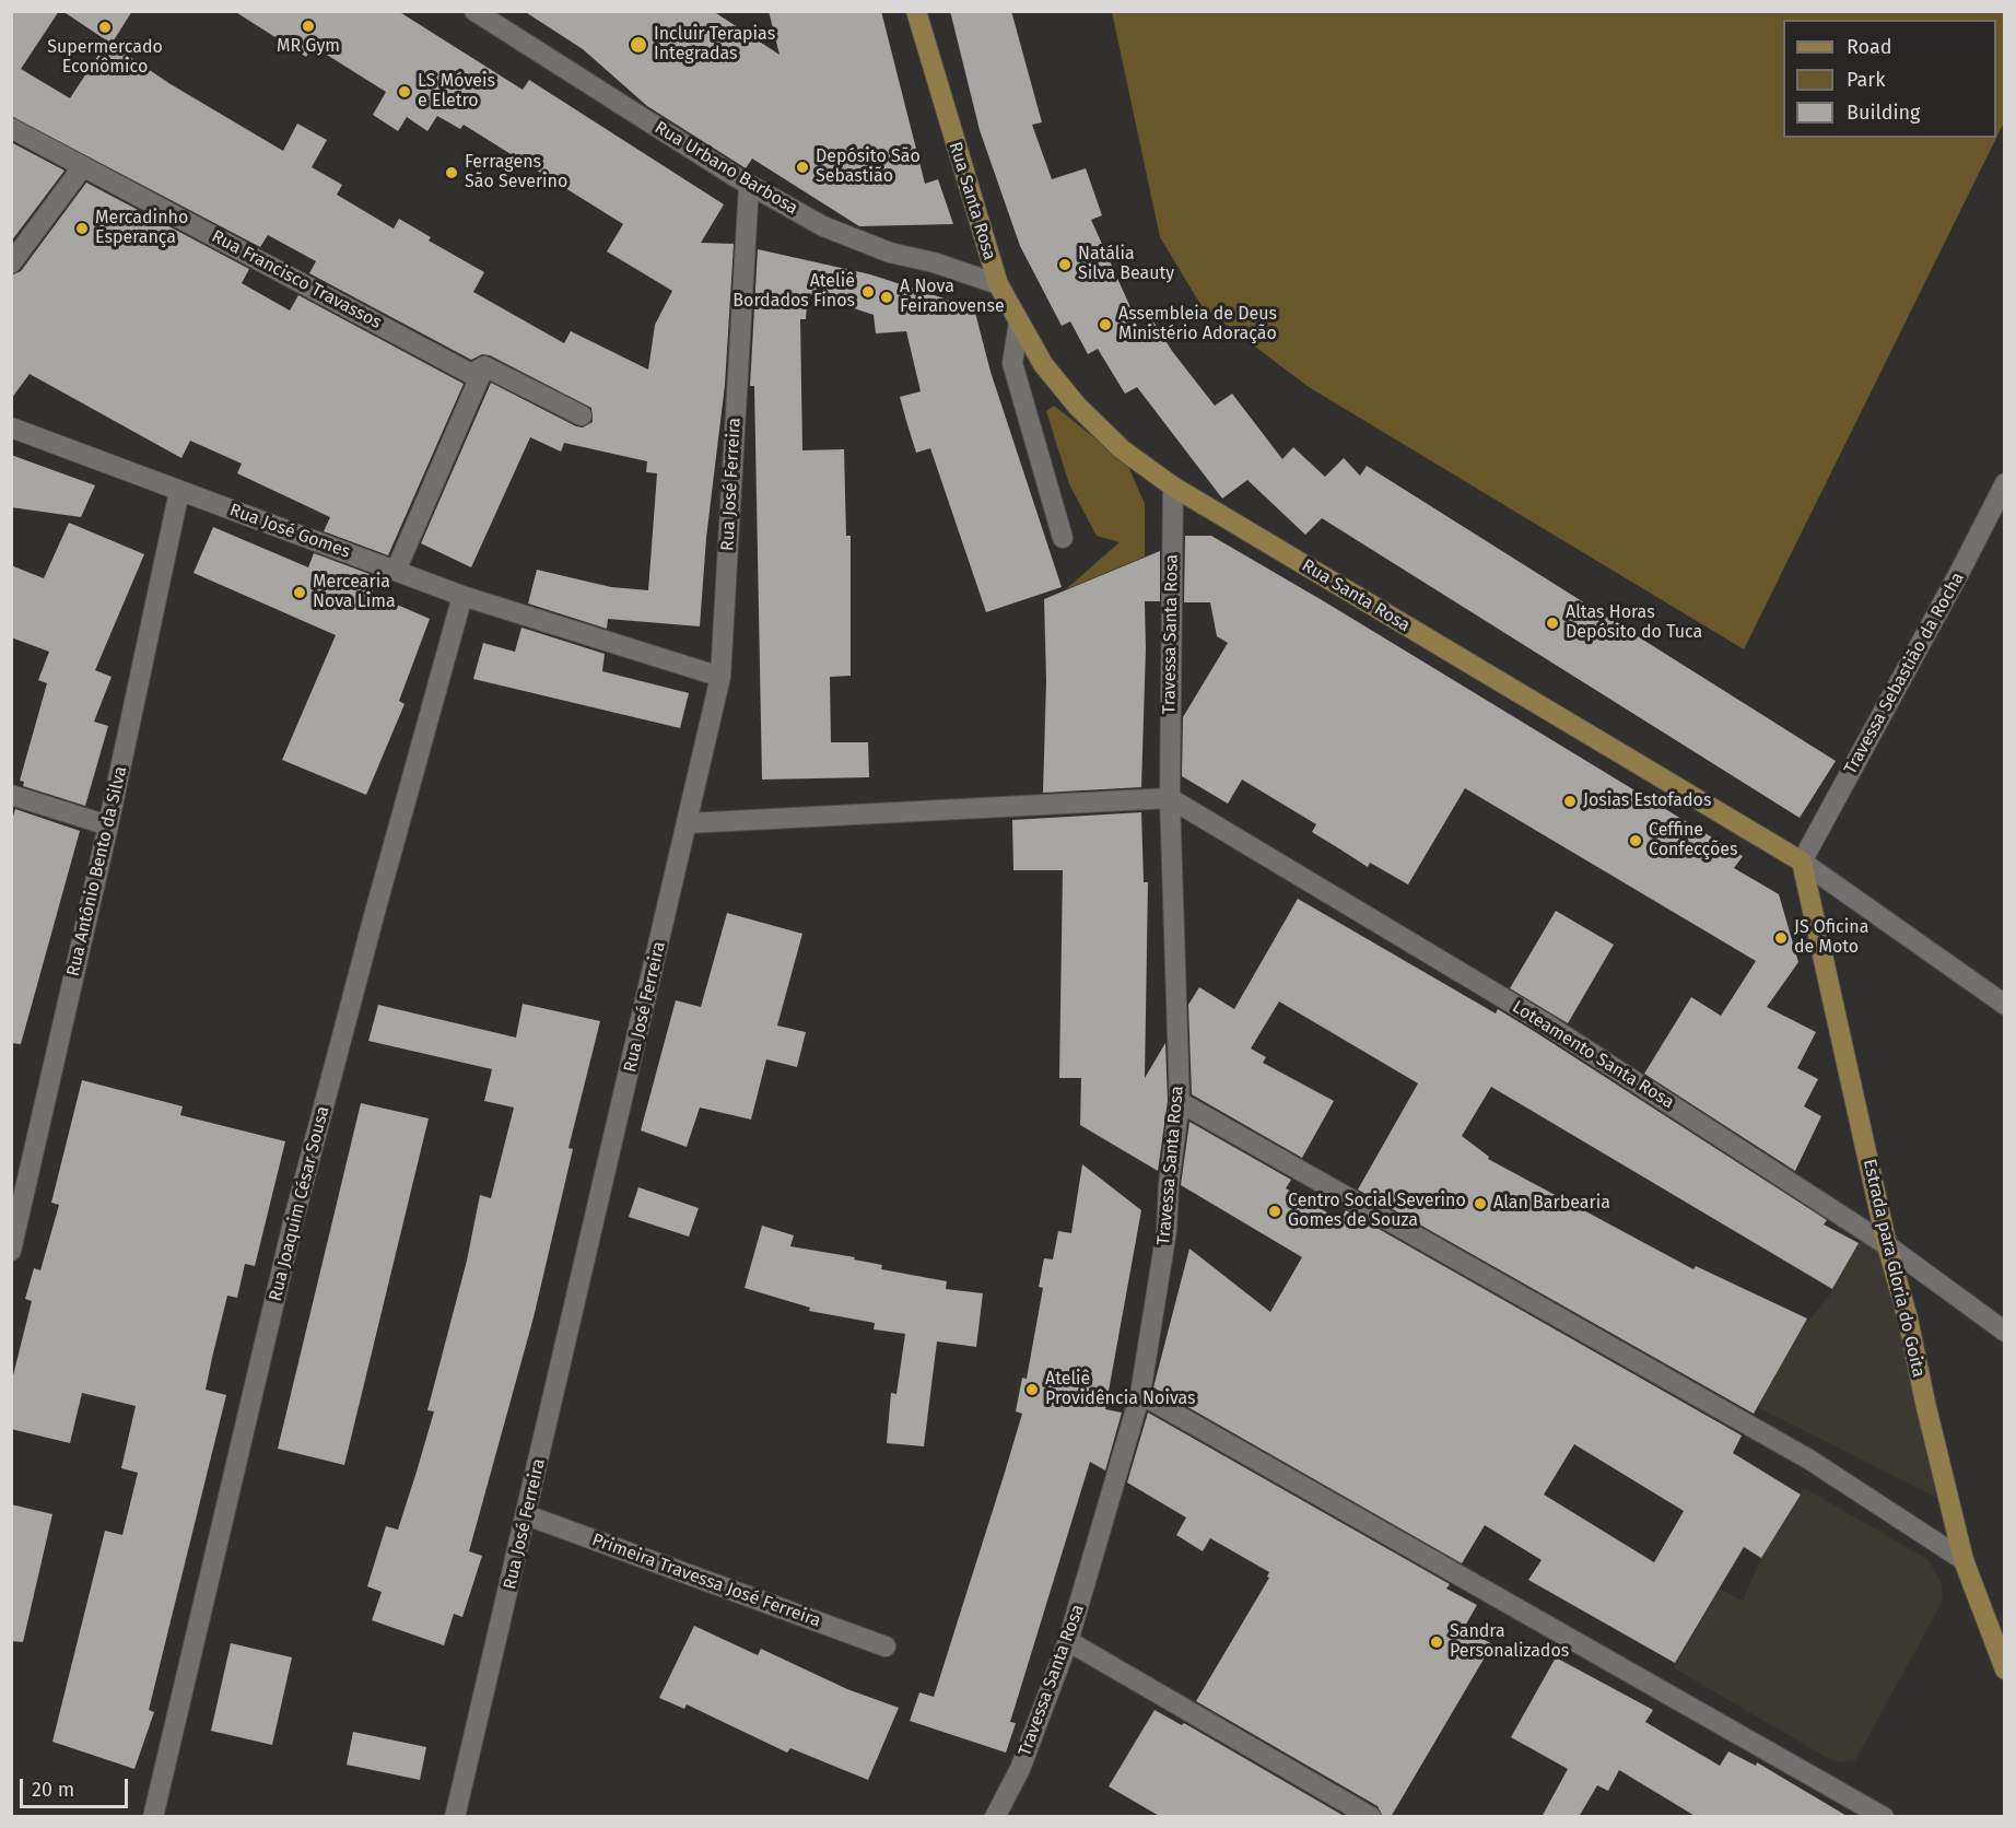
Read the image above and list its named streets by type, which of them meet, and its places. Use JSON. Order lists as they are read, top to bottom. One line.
{"streets":{"main road":["Rua Santa Rosa","Estrada para Gloria do Goita"],"street":["Rua Urbano Barbosa","Rua Francisco Travassos","Rua José Ferreira","Rua José Gomes","Travessa Santa Rosa","Travessa Sebastião da Rocha","Rua Antônio Bento da Silva","Loteamento Santa Rosa","Rua Joaquim César Sousa","Primeira Travessa José Ferreira"]},"crossings":[["Rua Urbano Barbosa","Rua Santa Rosa"],["Rua Urbano Barbosa","Rua José Ferreira"],["Rua Santa Rosa","Travessa Santa Rosa"],["Rua Santa Rosa","Travessa Sebastião da Rocha"],["Rua Santa Rosa","Estrada para Gloria do Goita"],["Rua José Ferreira","Rua José Gomes"],["Rua José Ferreira","Primeira Travessa José Ferreira"],["Rua José Gomes","Rua Antônio Bento da Silva"],["Rua José Gomes","Rua Joaquim César Sousa"],["Travessa Santa Rosa","Loteamento Santa Rosa"],["Travessa Sebastião da Rocha","Estrada para Gloria do Goita"],["Loteamento Santa Rosa","Estrada para Gloria do Goita"]],"places":["MR Gym","Supermercado Econômico","Incluir Terapias Integradas","LS Móveis e Eletro","Depósito São Sebastião","Ferragens São Severino","Mercadinho Esperança","Natália Silva Beauty","Ateliê Bordados Finos","A Nova Feiranovense","Assembleia de Deus Ministério Adoração","Mercearia Nova Lima","Altas Horas Depósito do Tuca","Josias Estofados","Ceffine Confecções","JS Oficina de Moto","Alan Barbearia","Centro Social Severino Gomes de Souza","Ateliê Providência Noivas","Sandra Personalizados"],"legend":["Road","Park","Building"],"scale_bar":"20 m"}
